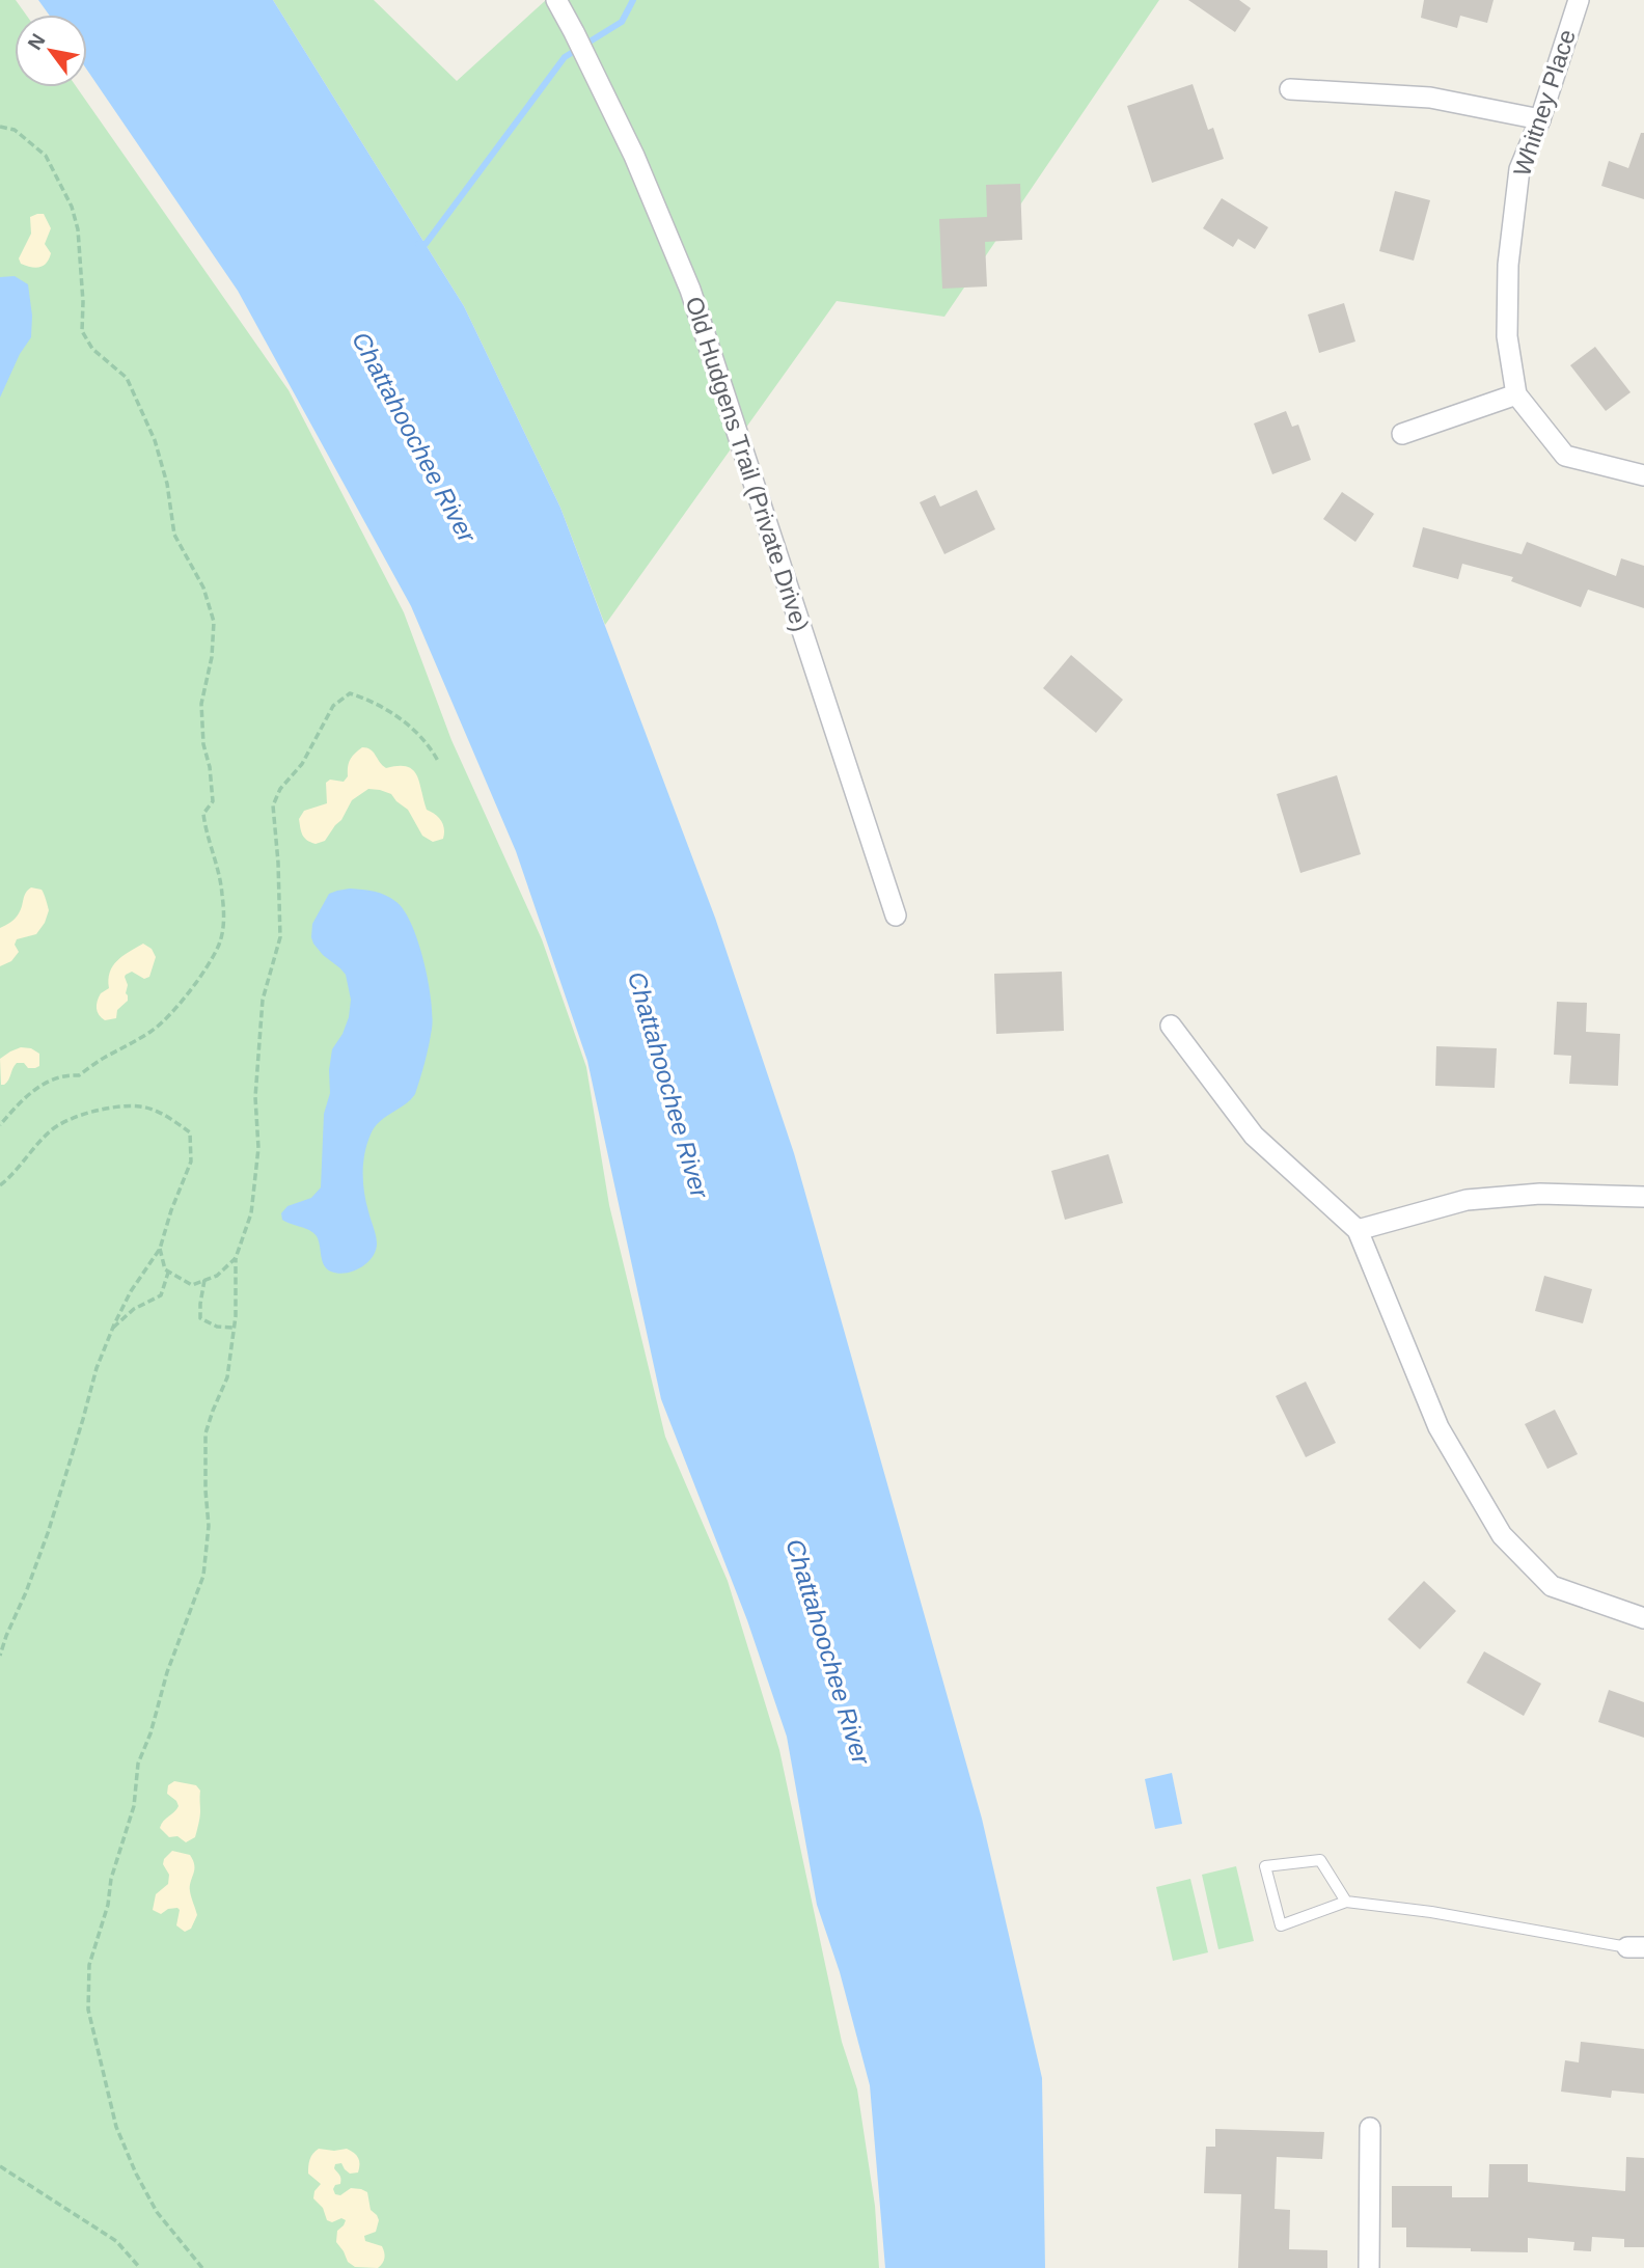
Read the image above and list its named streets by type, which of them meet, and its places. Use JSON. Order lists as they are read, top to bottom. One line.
{"streets":{"street":["Whitney Place","Old Hudgens Trail (Private Drive)"]},"water":["Chattahoochee River"],"north":"top left"}
